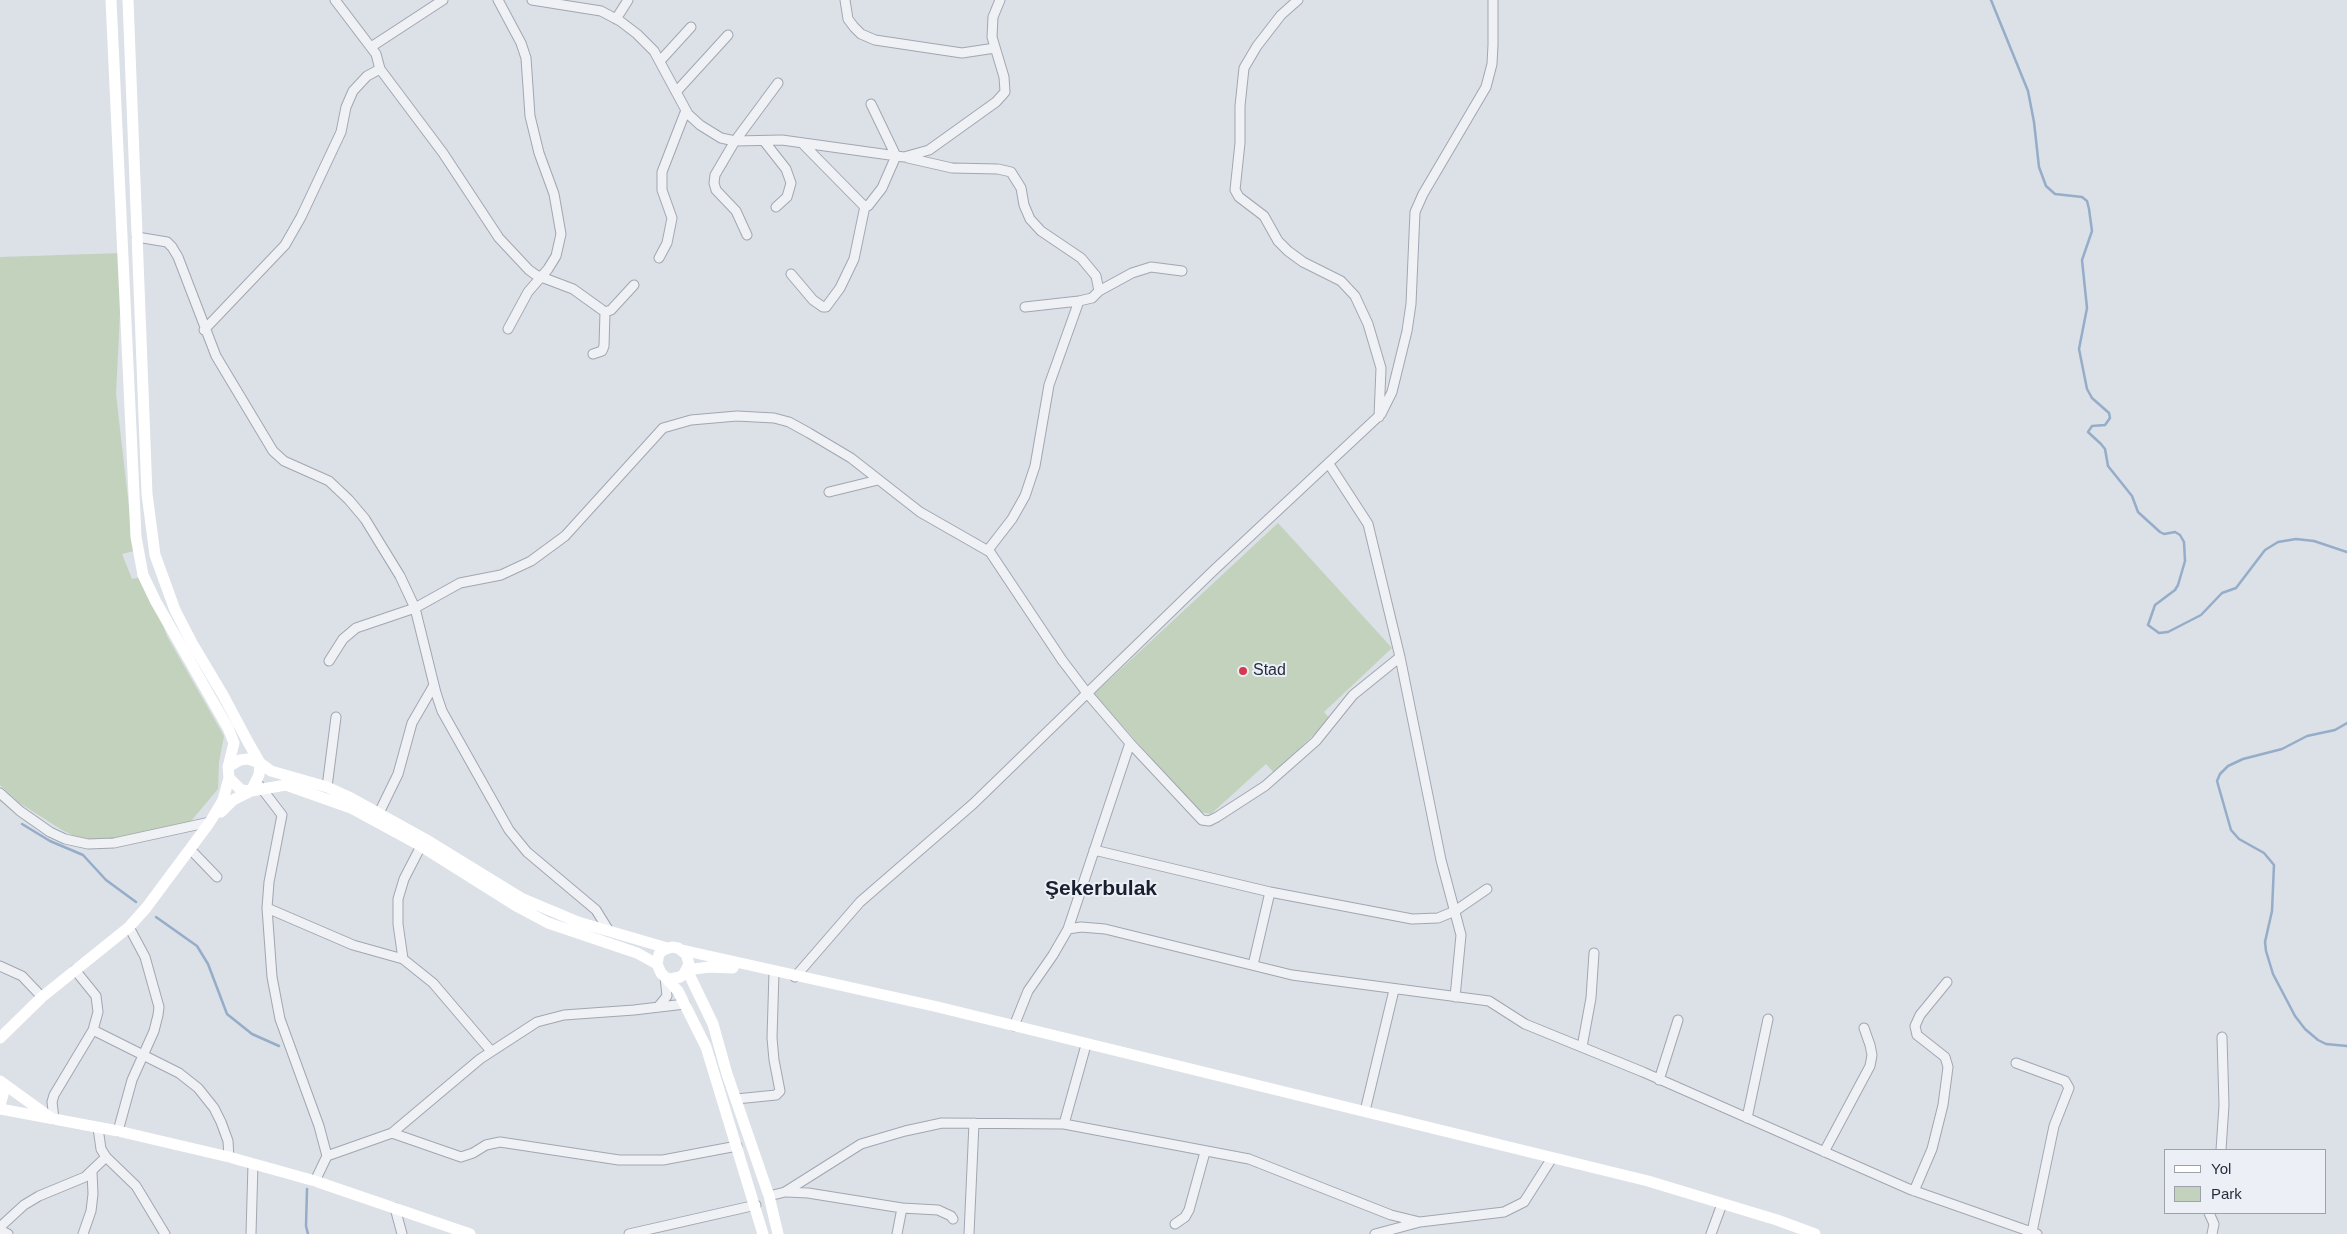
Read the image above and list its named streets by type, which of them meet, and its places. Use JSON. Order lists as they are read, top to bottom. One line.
{"districts":["Şekerbulak"],"places":["Stad"],"legend":["Yol","Park"]}
